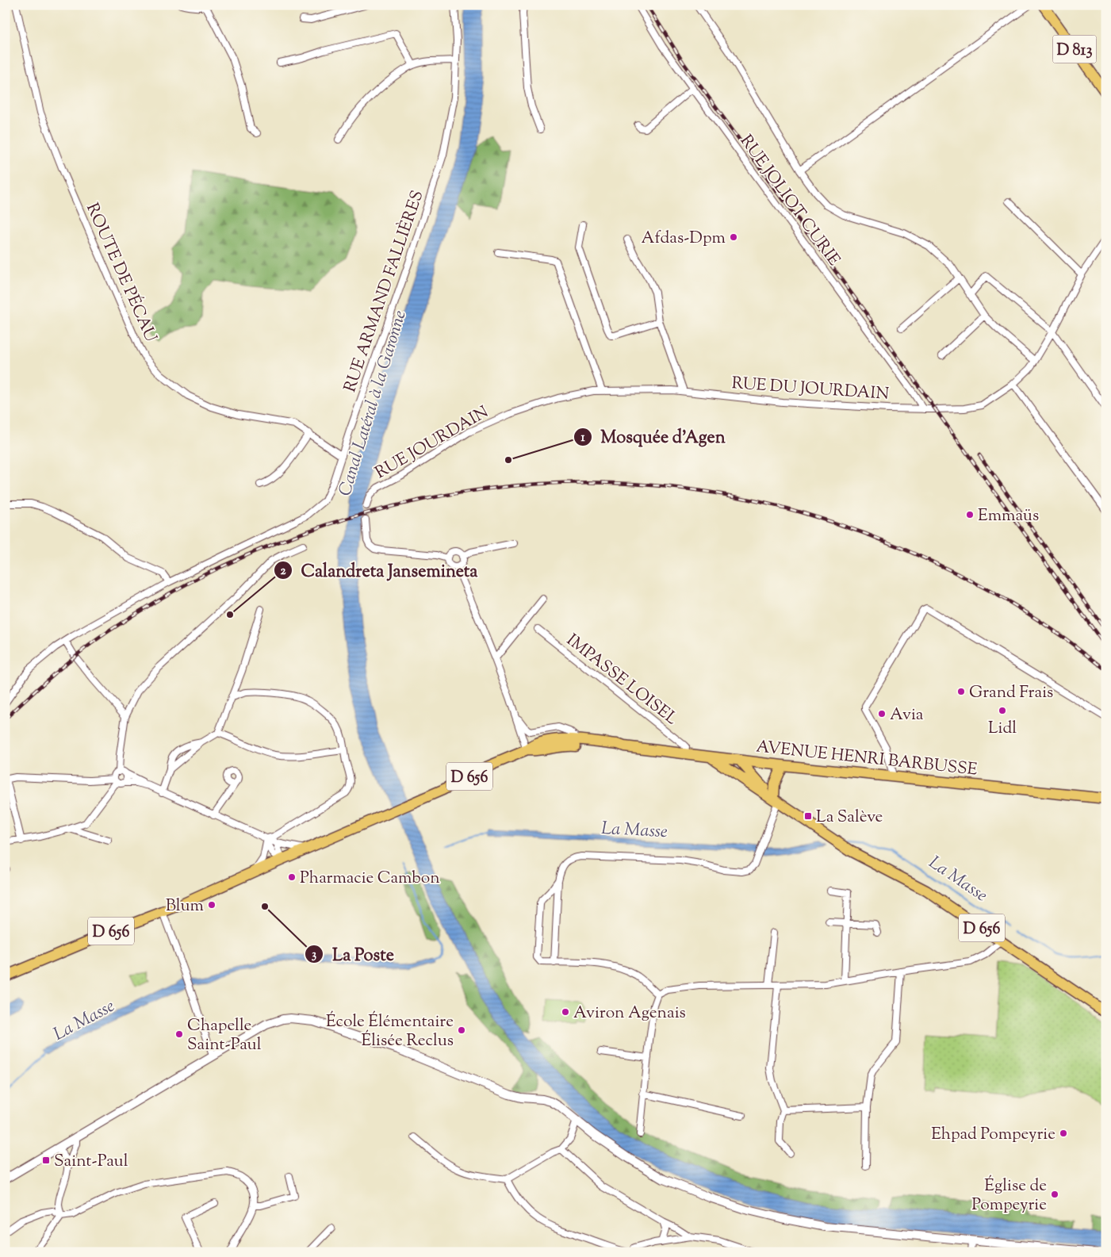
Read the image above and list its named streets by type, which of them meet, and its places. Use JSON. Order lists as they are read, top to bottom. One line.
{"streets":{"main road":["D 813","AVENUE HENRI BARBUSSE","D 656"],"street":["RUE JOLIOT CURIE","ROUTE DE PÉCAU","RUE ARMAND FALLIÈRES","RUE DU JOURDAIN","RUE JOURDAIN","IMPASSE LOISEL"]},"crossings":[["RUE JOLIOT CURIE","RUE DU JOURDAIN"],["ROUTE DE PÉCAU","RUE ARMAND FALLIÈRES"],["RUE DU JOURDAIN","RUE JOURDAIN"],["IMPASSE LOISEL","AVENUE HENRI BARBUSSE"],["AVENUE HENRI BARBUSSE","D 656"]],"water":["Canal Latéral à la Garonne","La Masse"],"places":{"other":["Afdas-Dpm","Mosquée d'Agen","Emmaüs","Calandreta Jansemineta","Grand Frais","Lidl","Avia","Pharmacie Cambon","Blum","La Poste","Aviron Agenais","École Élémentaire Élisée Reclus","Chapelle Saint-Paul","Ehpad Pompeyrie","Église de Pompeyrie"],"transit":["La Salève","Saint-Paul"]}}
